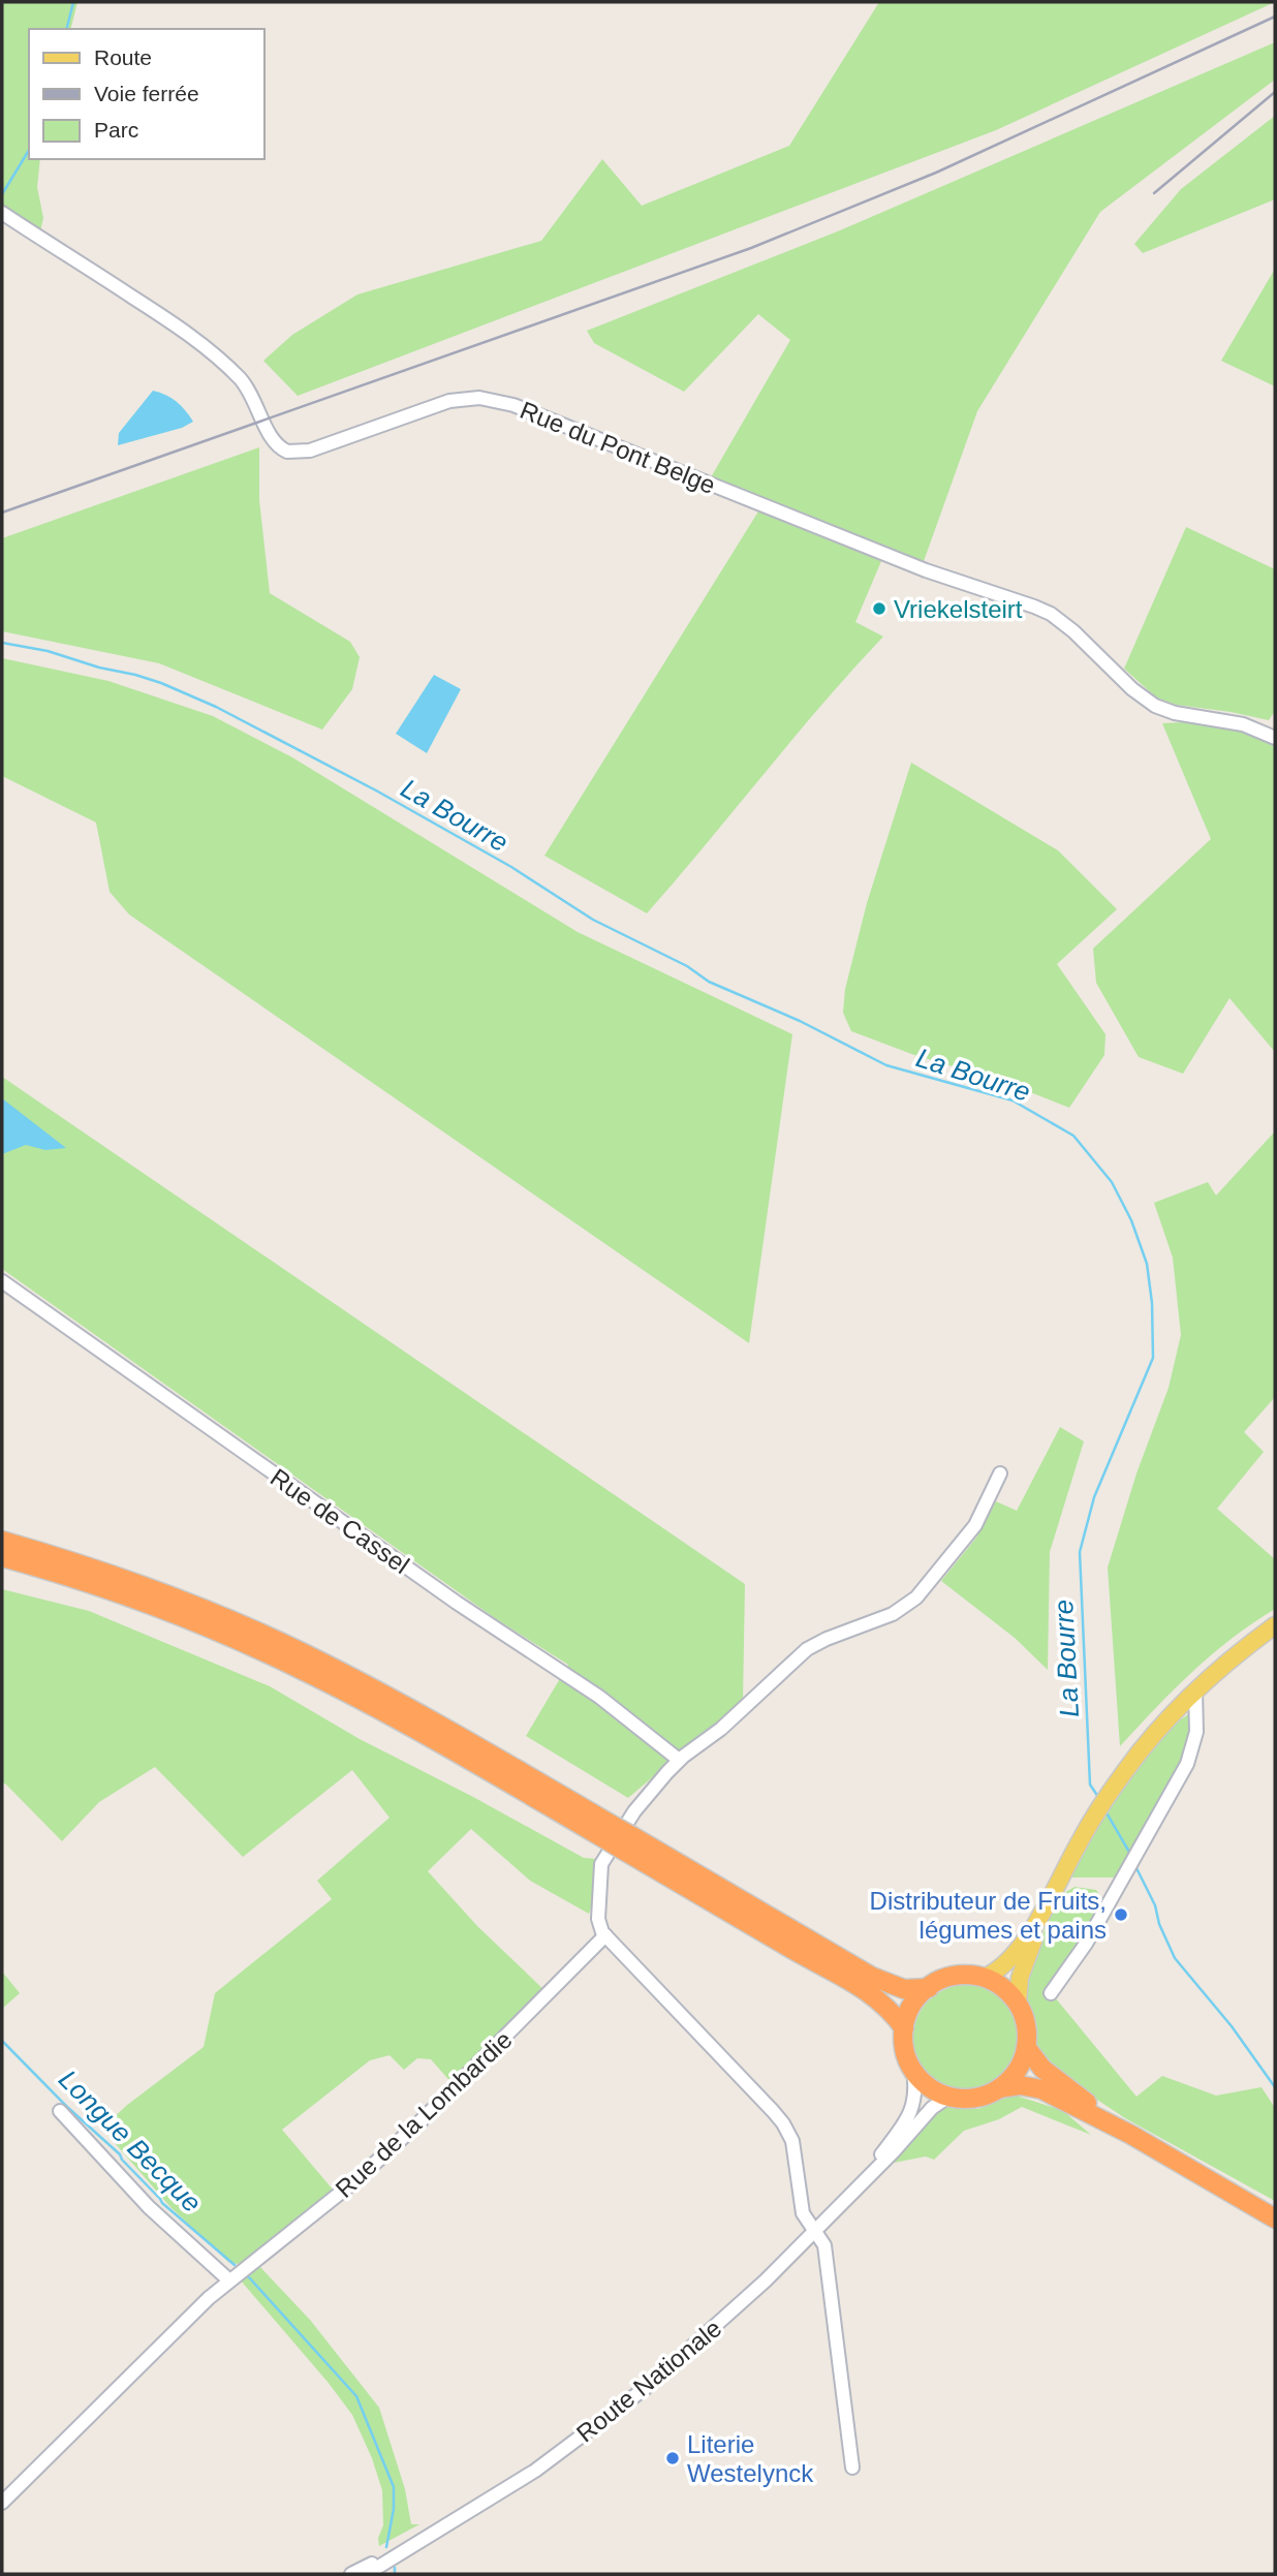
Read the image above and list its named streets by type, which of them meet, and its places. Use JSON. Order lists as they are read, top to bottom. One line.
{"streets":{"street":["Rue du Pont Belge","Rue de Cassel","Rue de la Lombardie","Route Nationale"]},"water":["La Bourre","Longue Becque"],"places":["Vriekelsteirt","Distributeur de Fruits, légumes et pains","Literie Westelynck"],"legend":["Route","Voie ferrée","Parc"]}
